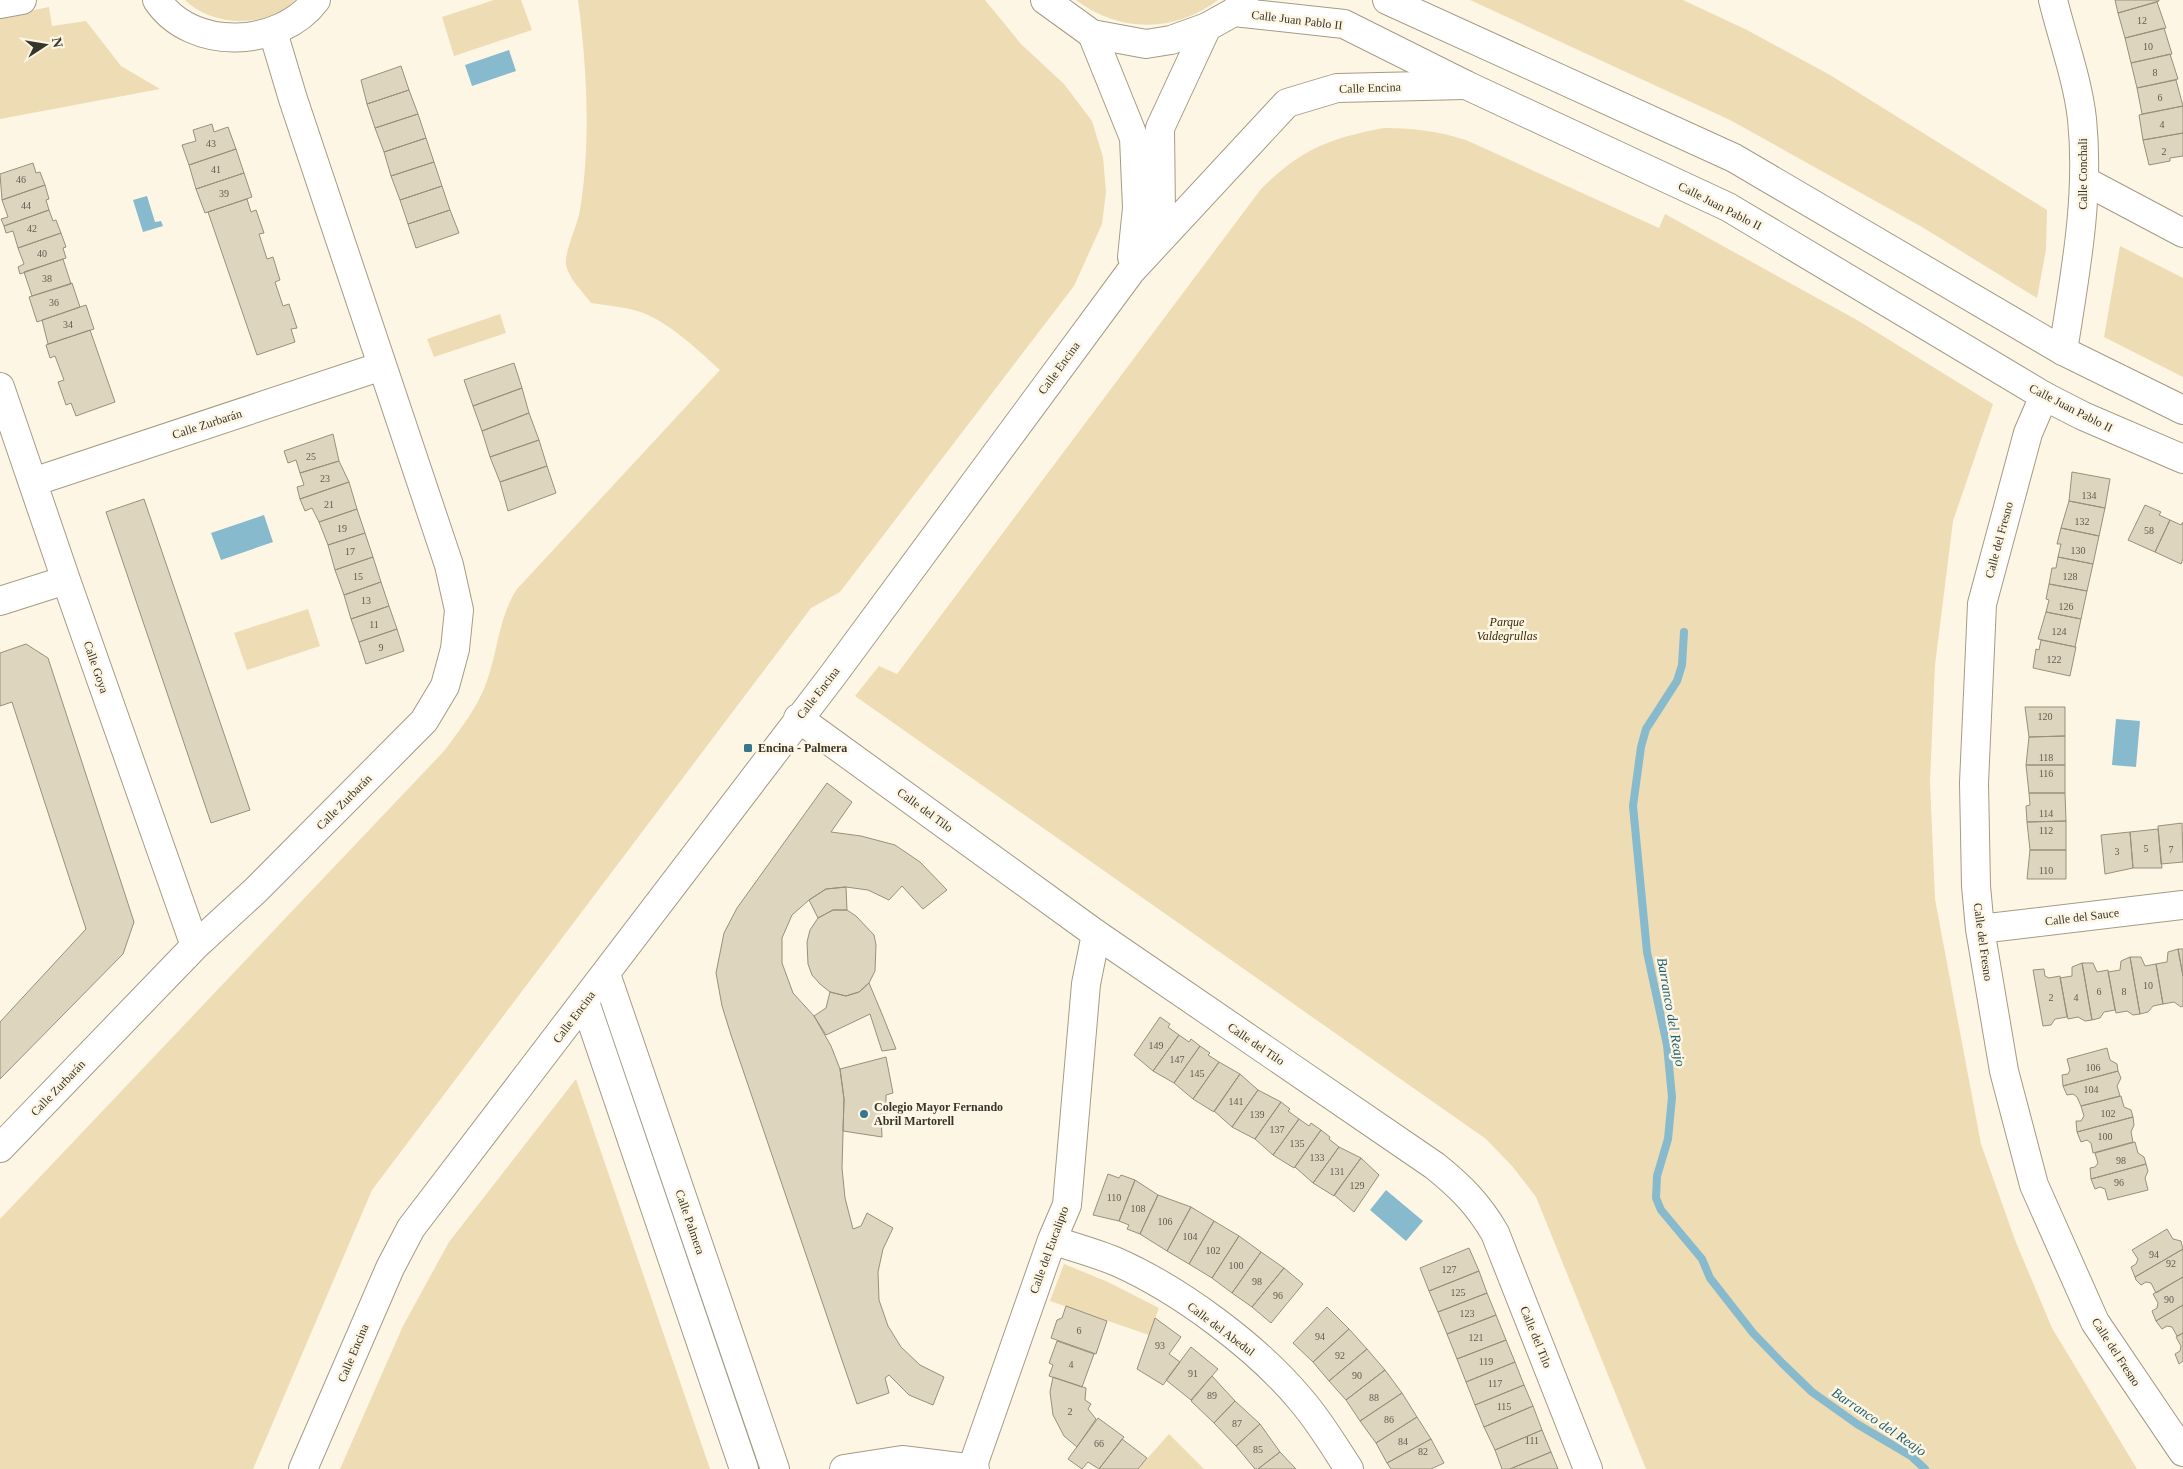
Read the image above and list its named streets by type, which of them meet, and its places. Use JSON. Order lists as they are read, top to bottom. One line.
{"streets":{"street":["Calle Juan Pablo II","Calle Encina","Calle Conchali","Calle Zurbarán","Calle del Fresno","Calle Goya","Calle del Tilo","Calle del Sauce","Calle Palmera","Calle del Eucalipto","Calle del Abedul"]},"crossings":[["Calle Juan Pablo II","Calle Encina"],["Calle Juan Pablo II","Calle del Fresno"],["Calle Encina","Calle del Tilo"],["Calle Encina","Calle Palmera"],["Calle Zurbarán","Calle Goya"],["Calle del Fresno","Calle del Sauce"],["Calle del Tilo","Calle del Eucalipto"],["Calle del Eucalipto","Calle del Abedul"]],"water":["Barranco del Reajo"],"parks":["Parque Valdegrullas"],"places":{"transit":["Encina - Palmera"],"other":["Colegio Mayor Fernando Abril Martorell"]},"house_numbers":["12","10","8","6","4","43","2","41","46","39","44","42","40","38","36","34","25","23","134","21","132","19","58","130","17","15","128","13","126","11","124","9","122","120","118","116","114","112","5","7","3","110","10","6","8","2","4","149","147","106","145","104","141","102","139","137","100","135","133","98","131","96","129","110","108","106","104","102","94","92","100","127","98","125","96","90","123","6","94","121","93","92","119","4","91","90","117","89","88","115","2","86","87","111","84","66","85","82"],"north":"right"}
